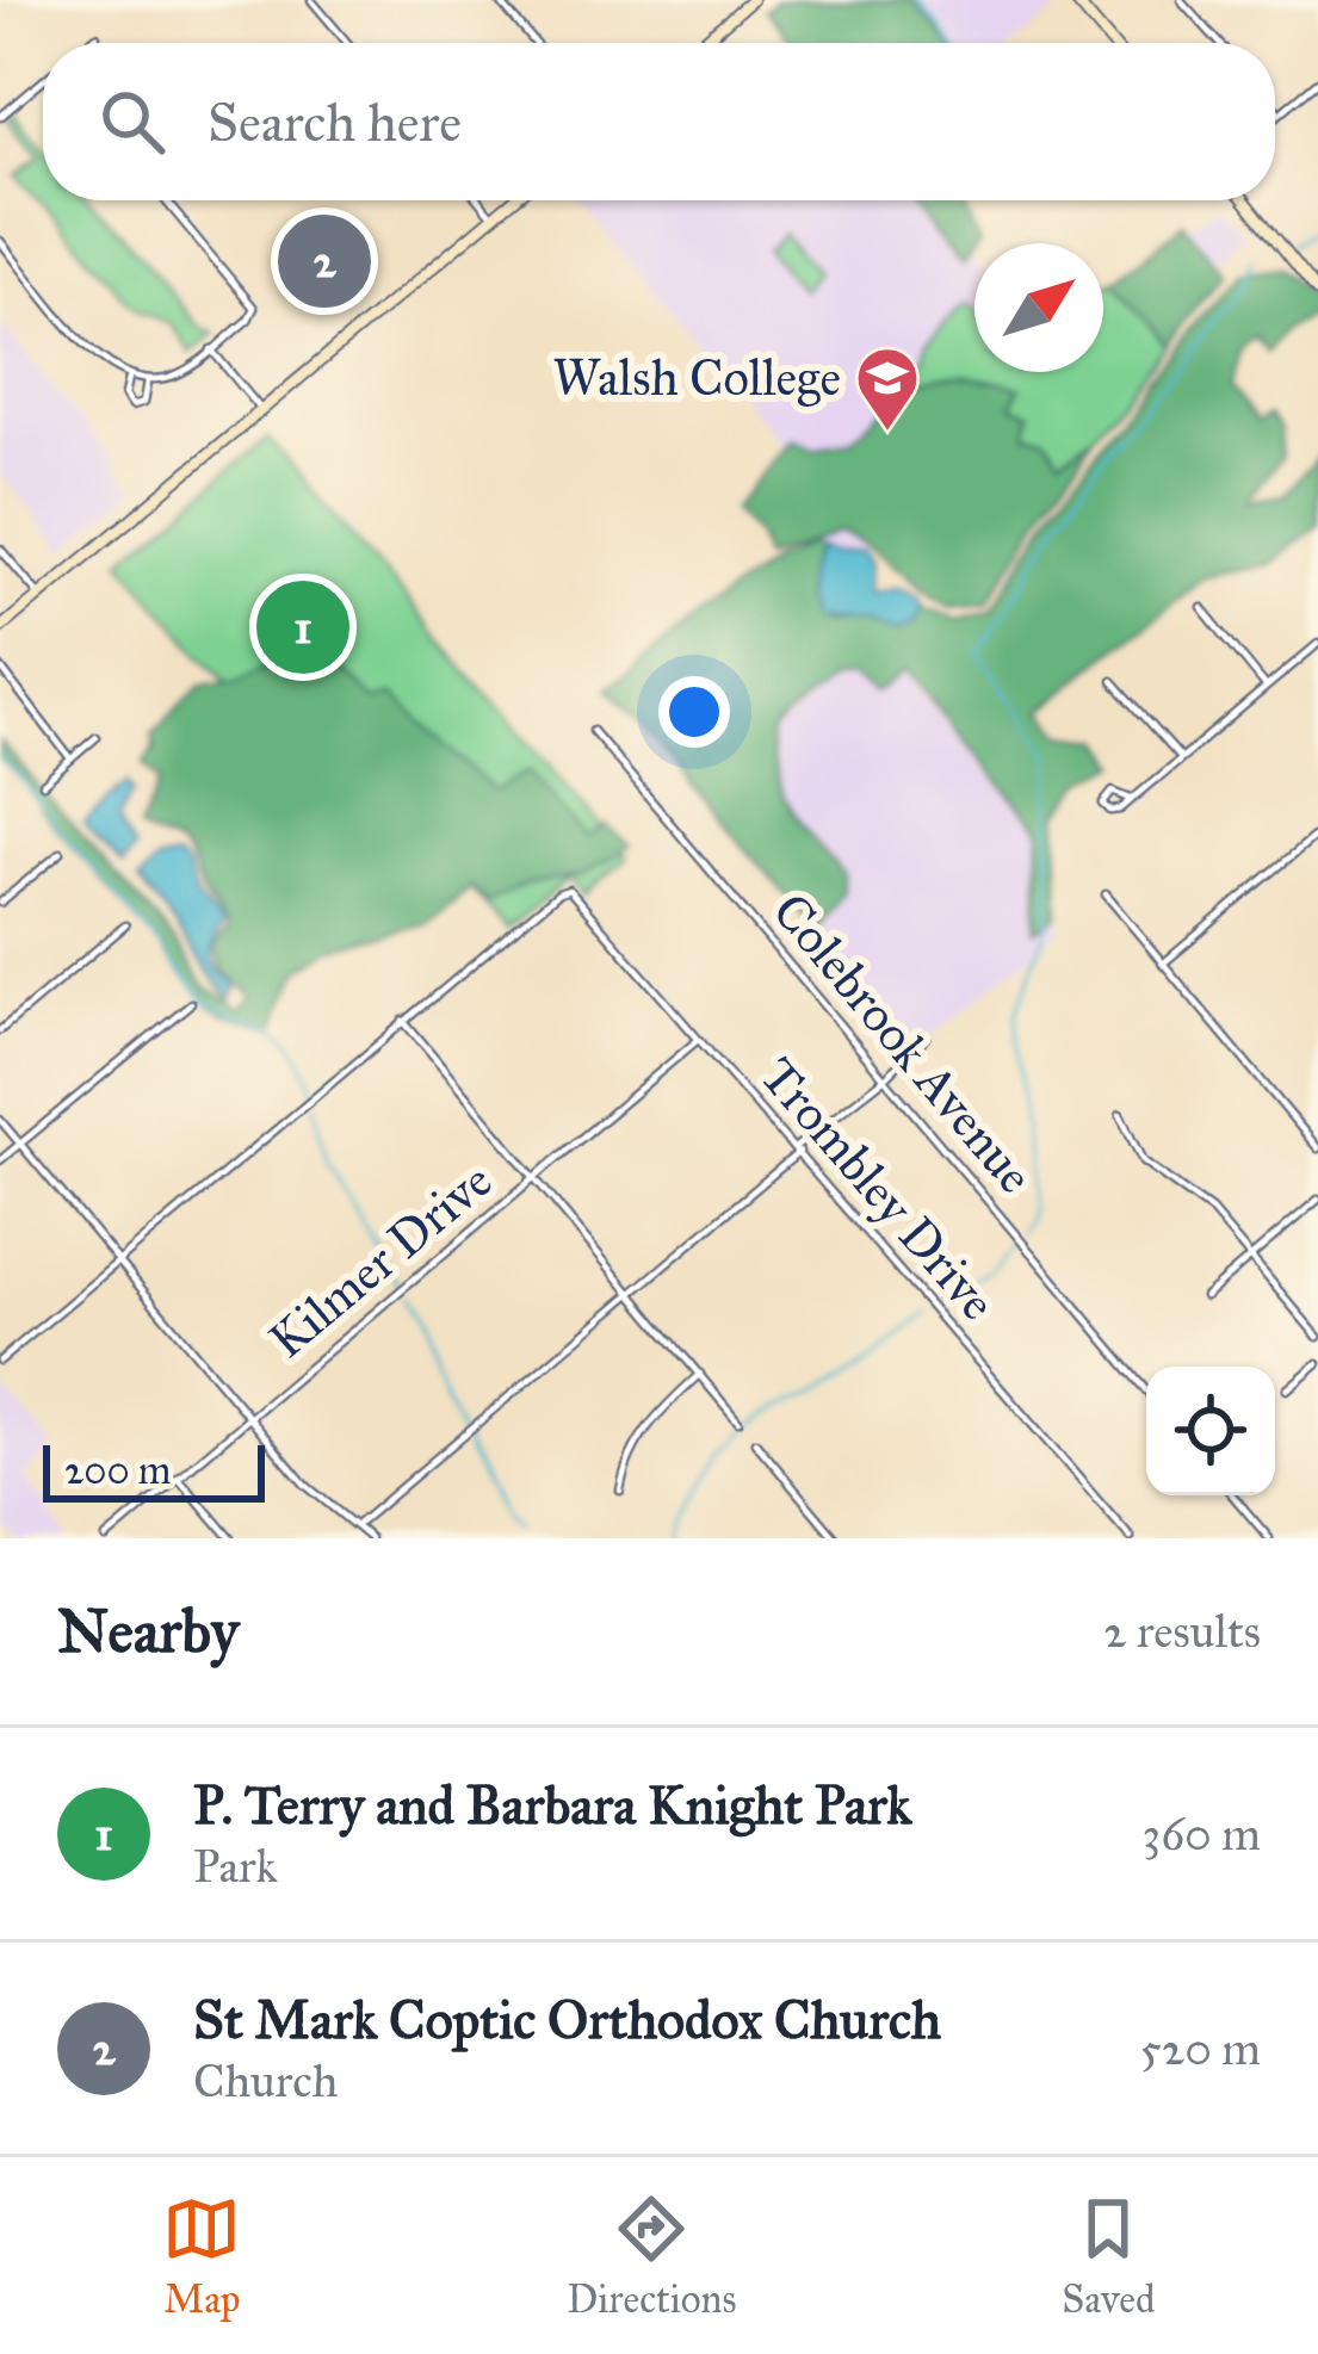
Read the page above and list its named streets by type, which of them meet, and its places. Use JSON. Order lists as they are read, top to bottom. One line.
{"streets":{"street":["Colebrook Avenue","Trombley Drive","Kilmer Drive"]},"crossings":[["Trombley Drive","Kilmer Drive"]],"places":{"school or university":["Walsh College"]},"scale_bar":"200 m","north":"top right","page":{"search":"Search here","pins":["2","1"],"scale":"200 m","heading":["Nearby","2 results"],"list":[{"mark":"1","name":"P. Terry and Barbara Knight Park","note":"Park","value":"360 m"},{"mark":"2","name":"St Mark Coptic Orthodox Church","note":"Church","value":"520 m"}],"nav":["Map","Directions","Saved"]}}
